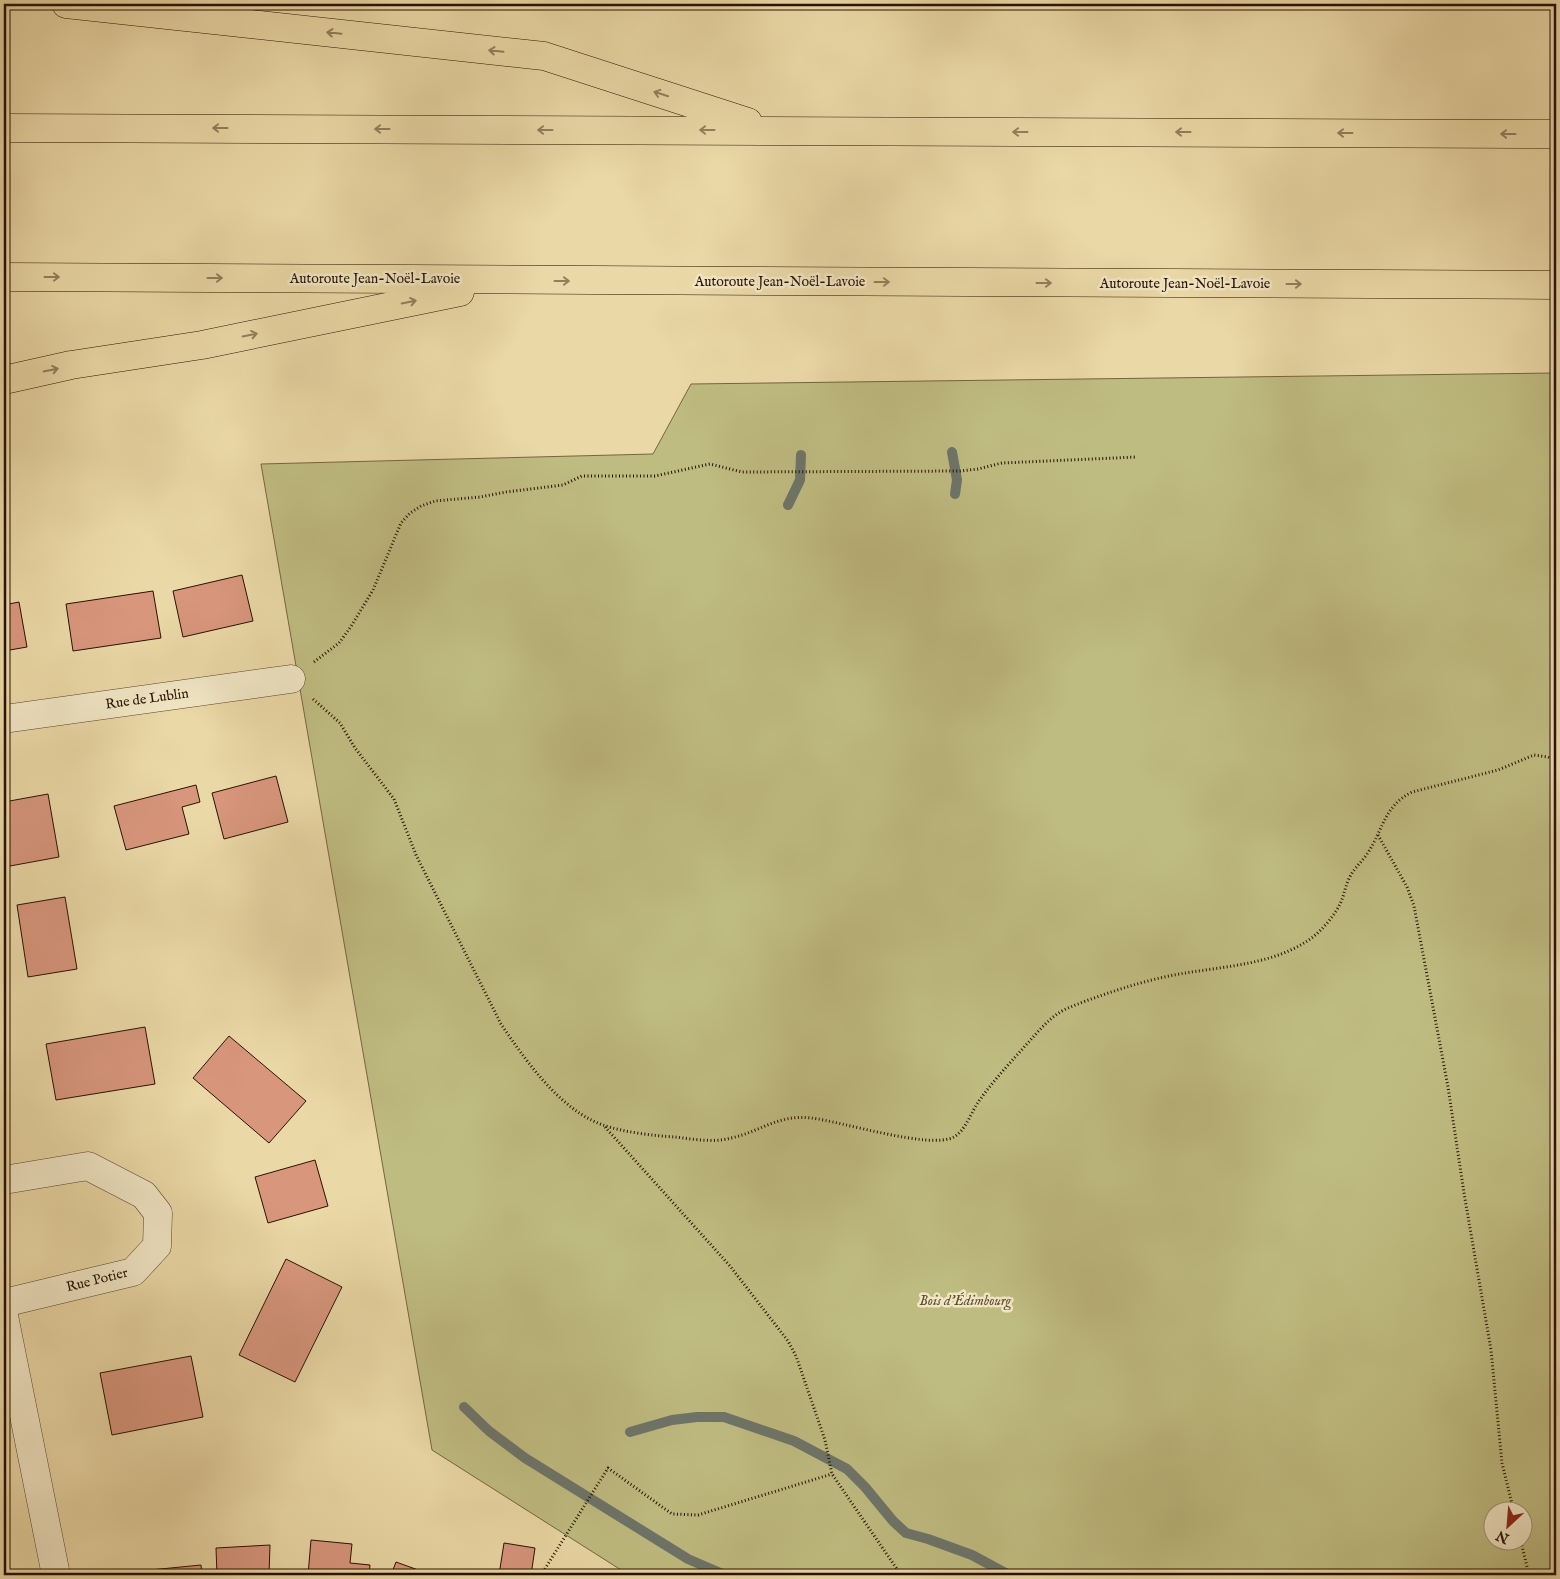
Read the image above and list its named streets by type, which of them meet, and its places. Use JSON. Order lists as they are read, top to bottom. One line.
{"streets":{"highway":["Autoroute Jean-Noël-Lavoie"],"street":["Rue de Lublin","Rue Potier"]},"parks":["Bois d'Édimbourg"],"north":"bottom left"}
